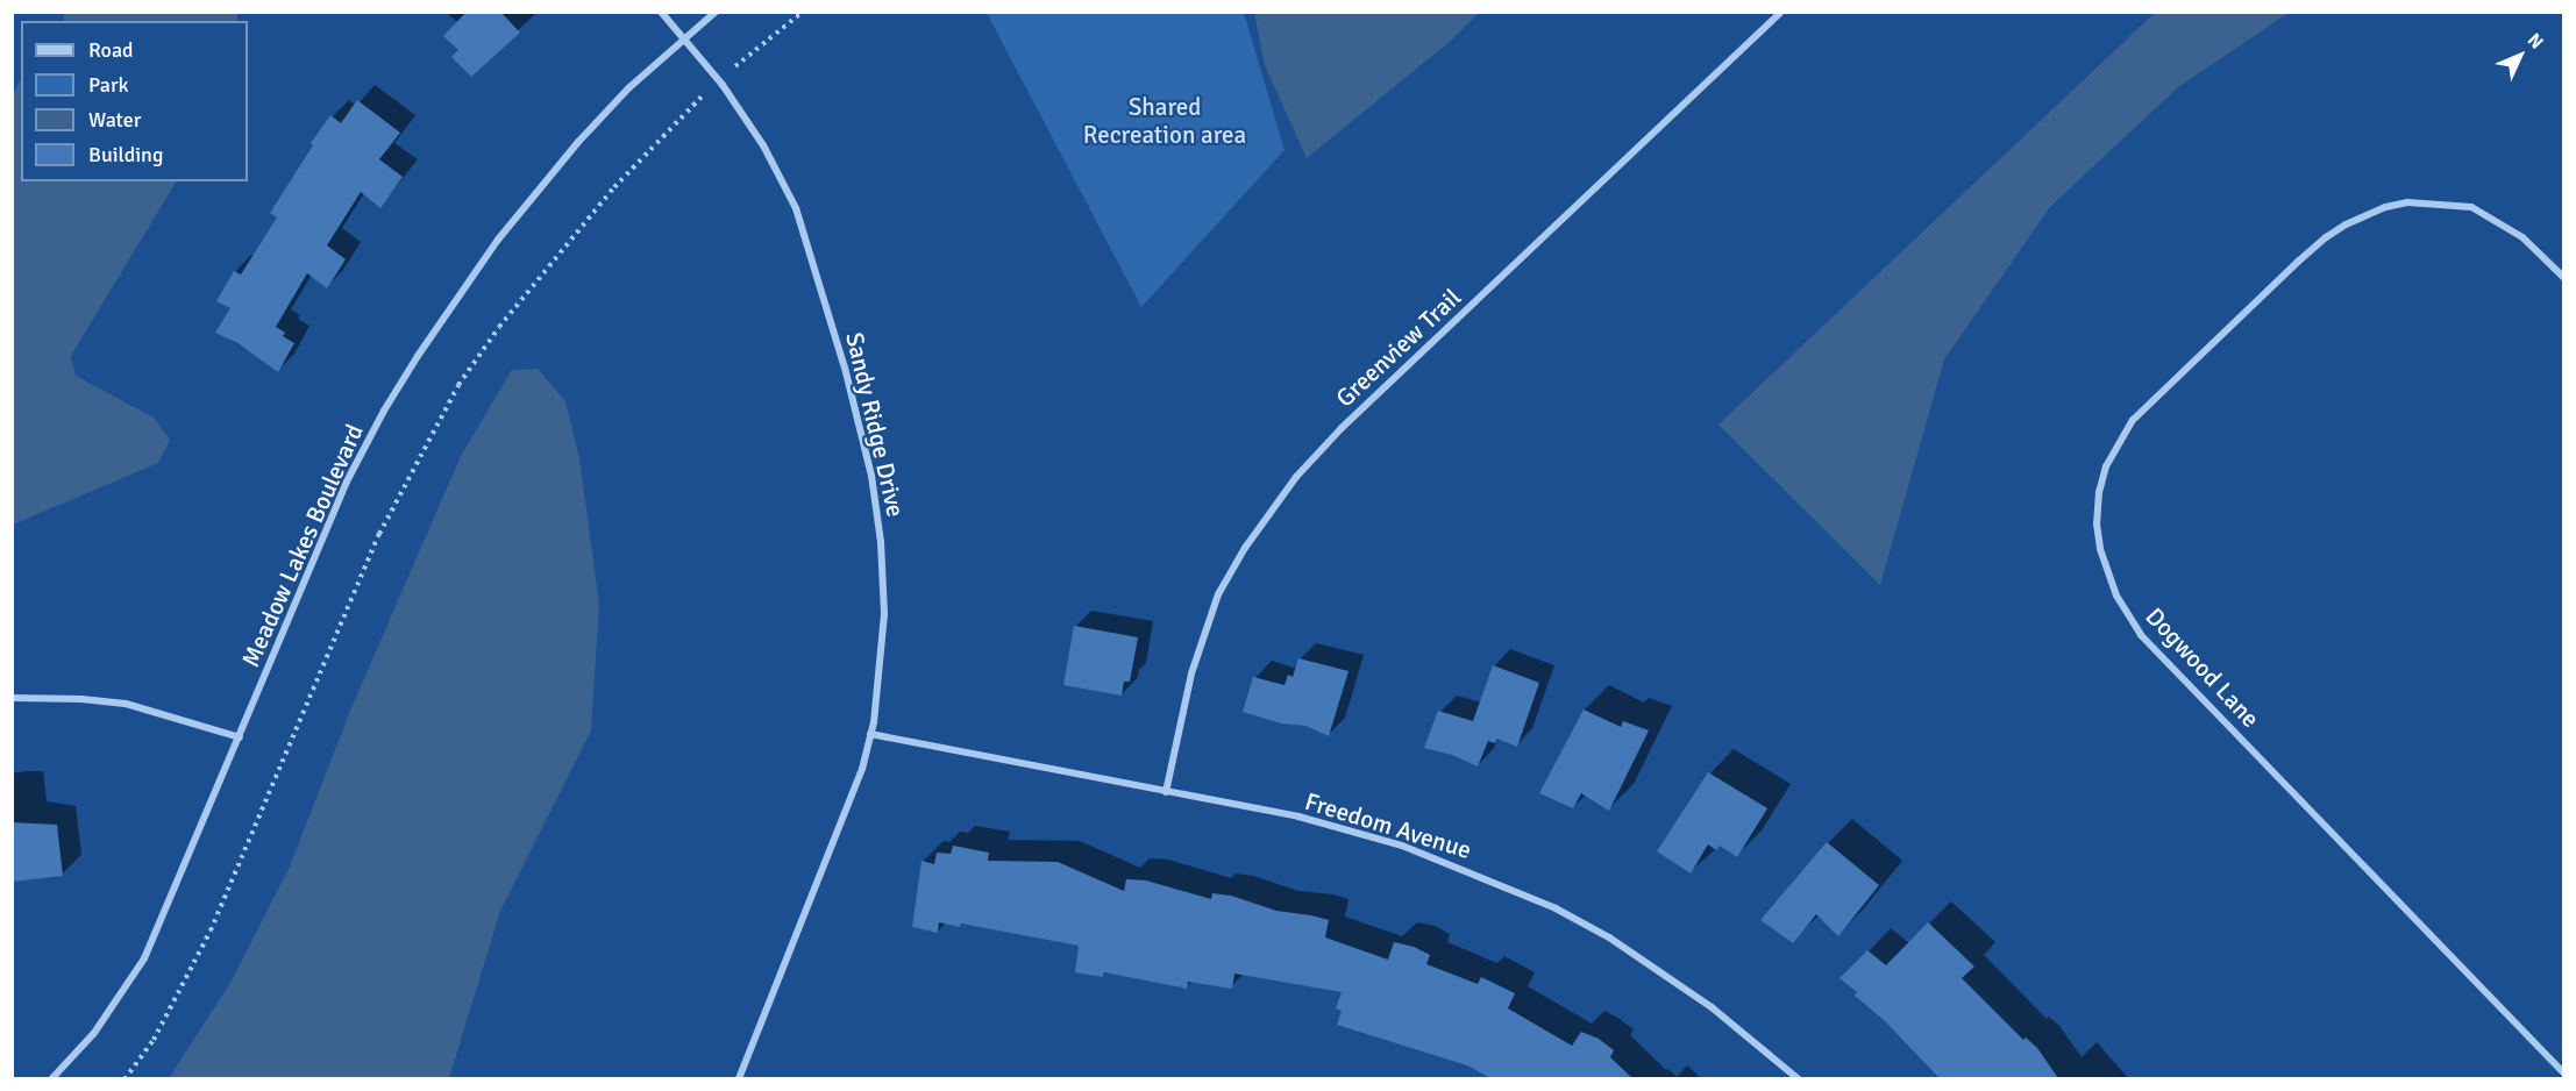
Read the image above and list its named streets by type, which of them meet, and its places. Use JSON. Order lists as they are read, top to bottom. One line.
{"streets":{"street":["Greenview Trail","Sandy Ridge Drive","Meadow Lakes Boulevard","Dogwood Lane","Freedom Avenue"]},"crossings":[["Greenview Trail","Freedom Avenue"],["Sandy Ridge Drive","Meadow Lakes Boulevard"],["Sandy Ridge Drive","Freedom Avenue"]],"parks":["Shared Recreation area"],"legend":["Road","Park","Water","Building"],"north":"top right"}
